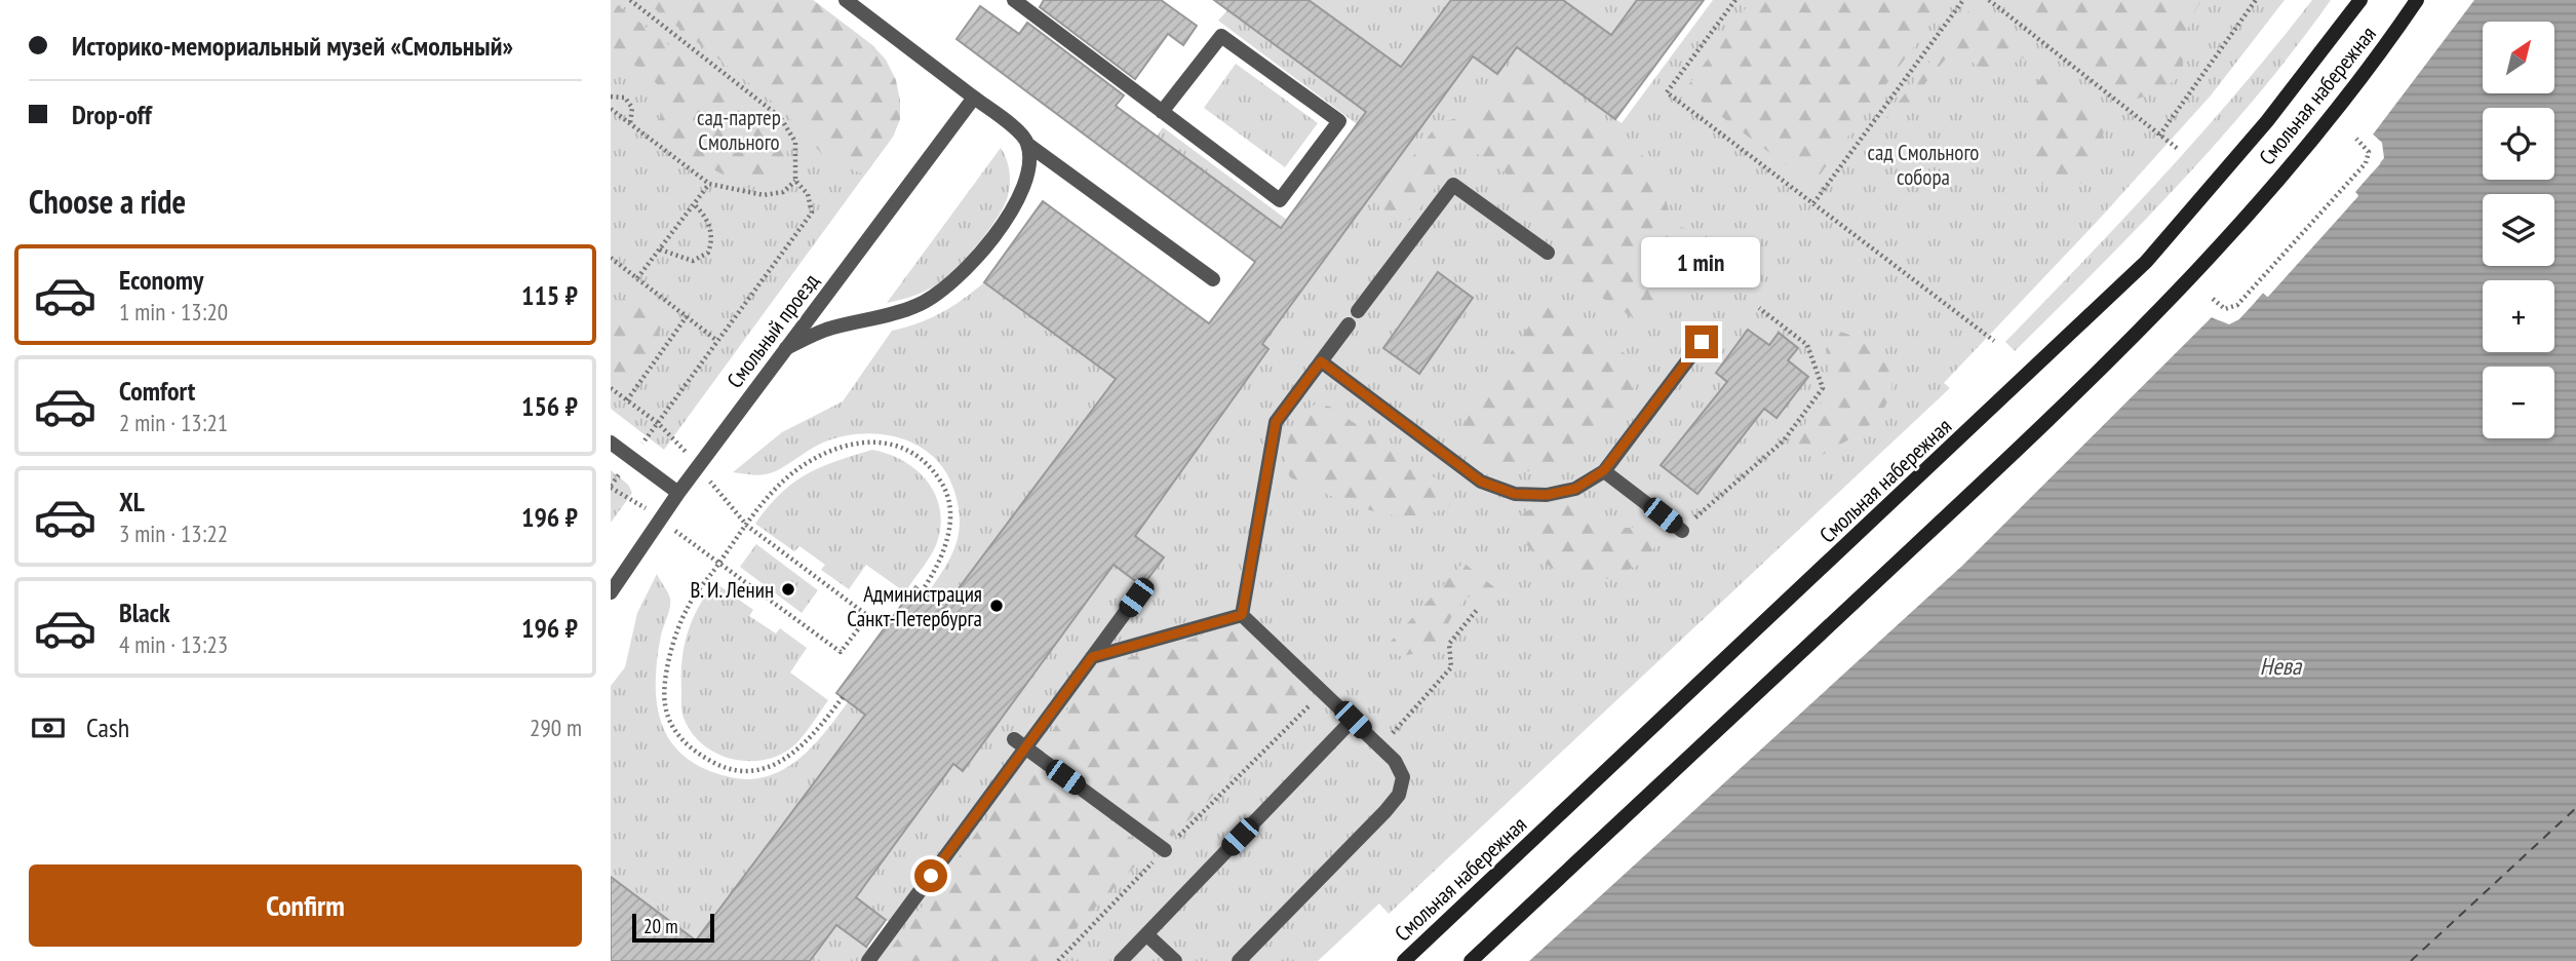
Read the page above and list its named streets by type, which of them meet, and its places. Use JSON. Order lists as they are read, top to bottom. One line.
{"streets":{"main road":["Смольная набережная"],"street":["Смольный проезд"]},"water":["Нева"],"parks":["сад-партер Смольного","сад Смольного собора"],"places":["В. И. Ленин","Администрация Санкт-Петербурга"],"scale_bar":"20 m","north":"top right","page":{"banner":["Историко-мемориальный музей «Смольный»","Drop-off"],"map_buttons":["+","−"],"heading":"Choose a ride","bubble":"1 min","list":[{"name":"Economy","note":"1 min · 13:20","value":"115 ₽"},{"name":"Comfort","note":"2 min · 13:21","value":"156 ₽"},{"name":"XL","note":"3 min · 13:22","value":"196 ₽"},{"name":"Black","note":"4 min · 13:23","value":"196 ₽"}],"pay":["Cash","290 m"],"buttons":"Confirm","scale":"20 m"}}
